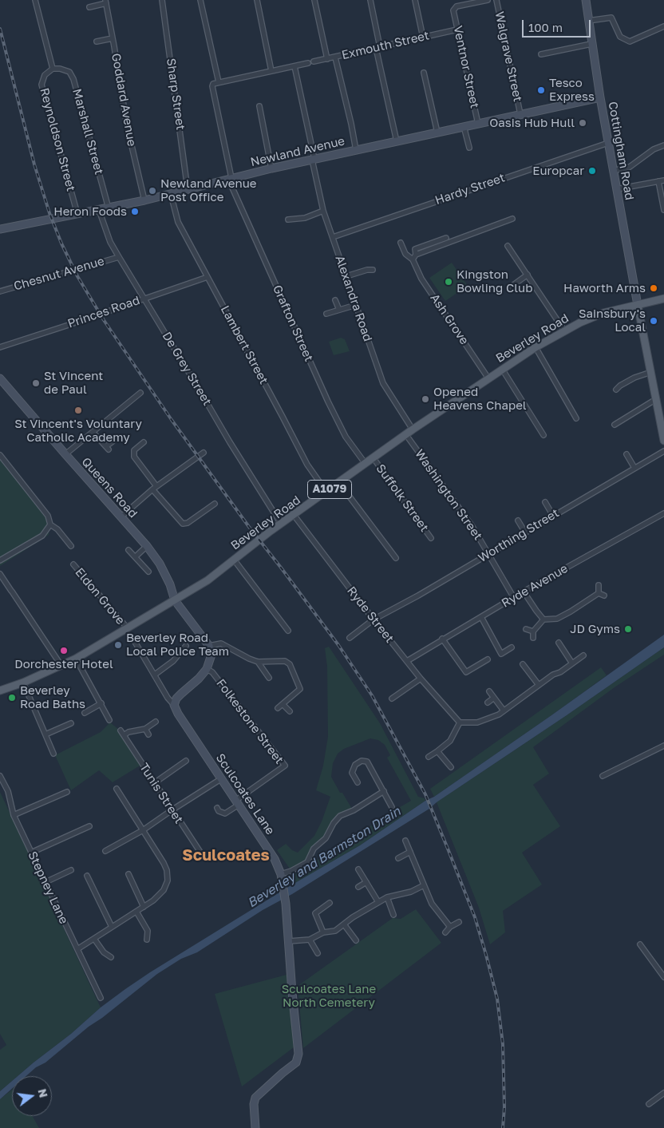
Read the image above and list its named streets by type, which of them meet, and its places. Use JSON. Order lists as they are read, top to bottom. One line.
{"streets":{"main road":["Beverley Road","A1079"],"street":["Exmouth Street","Walgrave Street","Ventnor Street","Sharp Street","Goddard Avenue","Marshall Street","Reynoldson Street","Cottingham Road","Newland Avenue","Hardy Street","Chesnut Avenue","Alexandra Road","Princes Road","Ash Grove","Grafton Street","Lambert Street","De Grey Street","Queens Road","Washington Street","Suffolk Street","Worthing Street","Ryde Avenue","Eldon Grove","Ryde Street","Folkestone Street","Tunis Street","Sculcoates Lane","Stepney Lane"]},"crossings":[["Exmouth Street","Ventnor Street"],["Walgrave Street","Newland Avenue"],["Ventnor Street","Newland Avenue"],["Sharp Street","Newland Avenue"],["Goddard Avenue","Newland Avenue"],["Marshall Street","Reynoldson Street"],["Marshall Street","Newland Avenue"],["Reynoldson Street","Newland Avenue"],["Cottingham Road","Newland Avenue"],["Cottingham Road","Hardy Street"],["Cottingham Road","Beverley Road"],["Newland Avenue","Alexandra Road"],["Newland Avenue","Grafton Street"],["Newland Avenue","Lambert Street"],["Newland Avenue","De Grey Street"],["Hardy Street","Alexandra Road"],["Chesnut Avenue","De Grey Street"],["Alexandra Road","Beverley Road"],["Princes Road","Lambert Street"],["Princes Road","De Grey Street"],["Ash Grove","Beverley Road"],["Grafton Street","Beverley Road"],["Beverley Road","Lambert Street"],["Beverley Road","De Grey Street"],["Beverley Road","Queens Road"],["Beverley Road","Washington Street"],["Beverley Road","Suffolk Street"],["Beverley Road","Eldon Grove"],["Beverley Road","Ryde Street"],["Washington Street","Worthing Street"],["Washington Street","Ryde Avenue"],["Worthing Street","Ryde Street"],["Ryde Avenue","Ryde Street"],["Folkestone Street","Sculcoates Lane"]],"districts":["Sculcoates"],"water":["Beverley and Barmston Drain"],"parks":["Sculcoates Lane North Cemetery"],"places":["Tesco Express","Oasis Hub Hull","Europcar","Newland Avenue Post Office","Heron Foods","Kingston Bowling Club","Haworth Arms","Sainsbury's Local","St Vincent de Paul","Opened Heavens Chapel","St Vincent's Voluntary Catholic Academy","JD Gyms","Beverley Road Local Police Team","Dorchester Hotel","Beverley Road Baths"],"scale_bar":"100 m","north":"right"}
